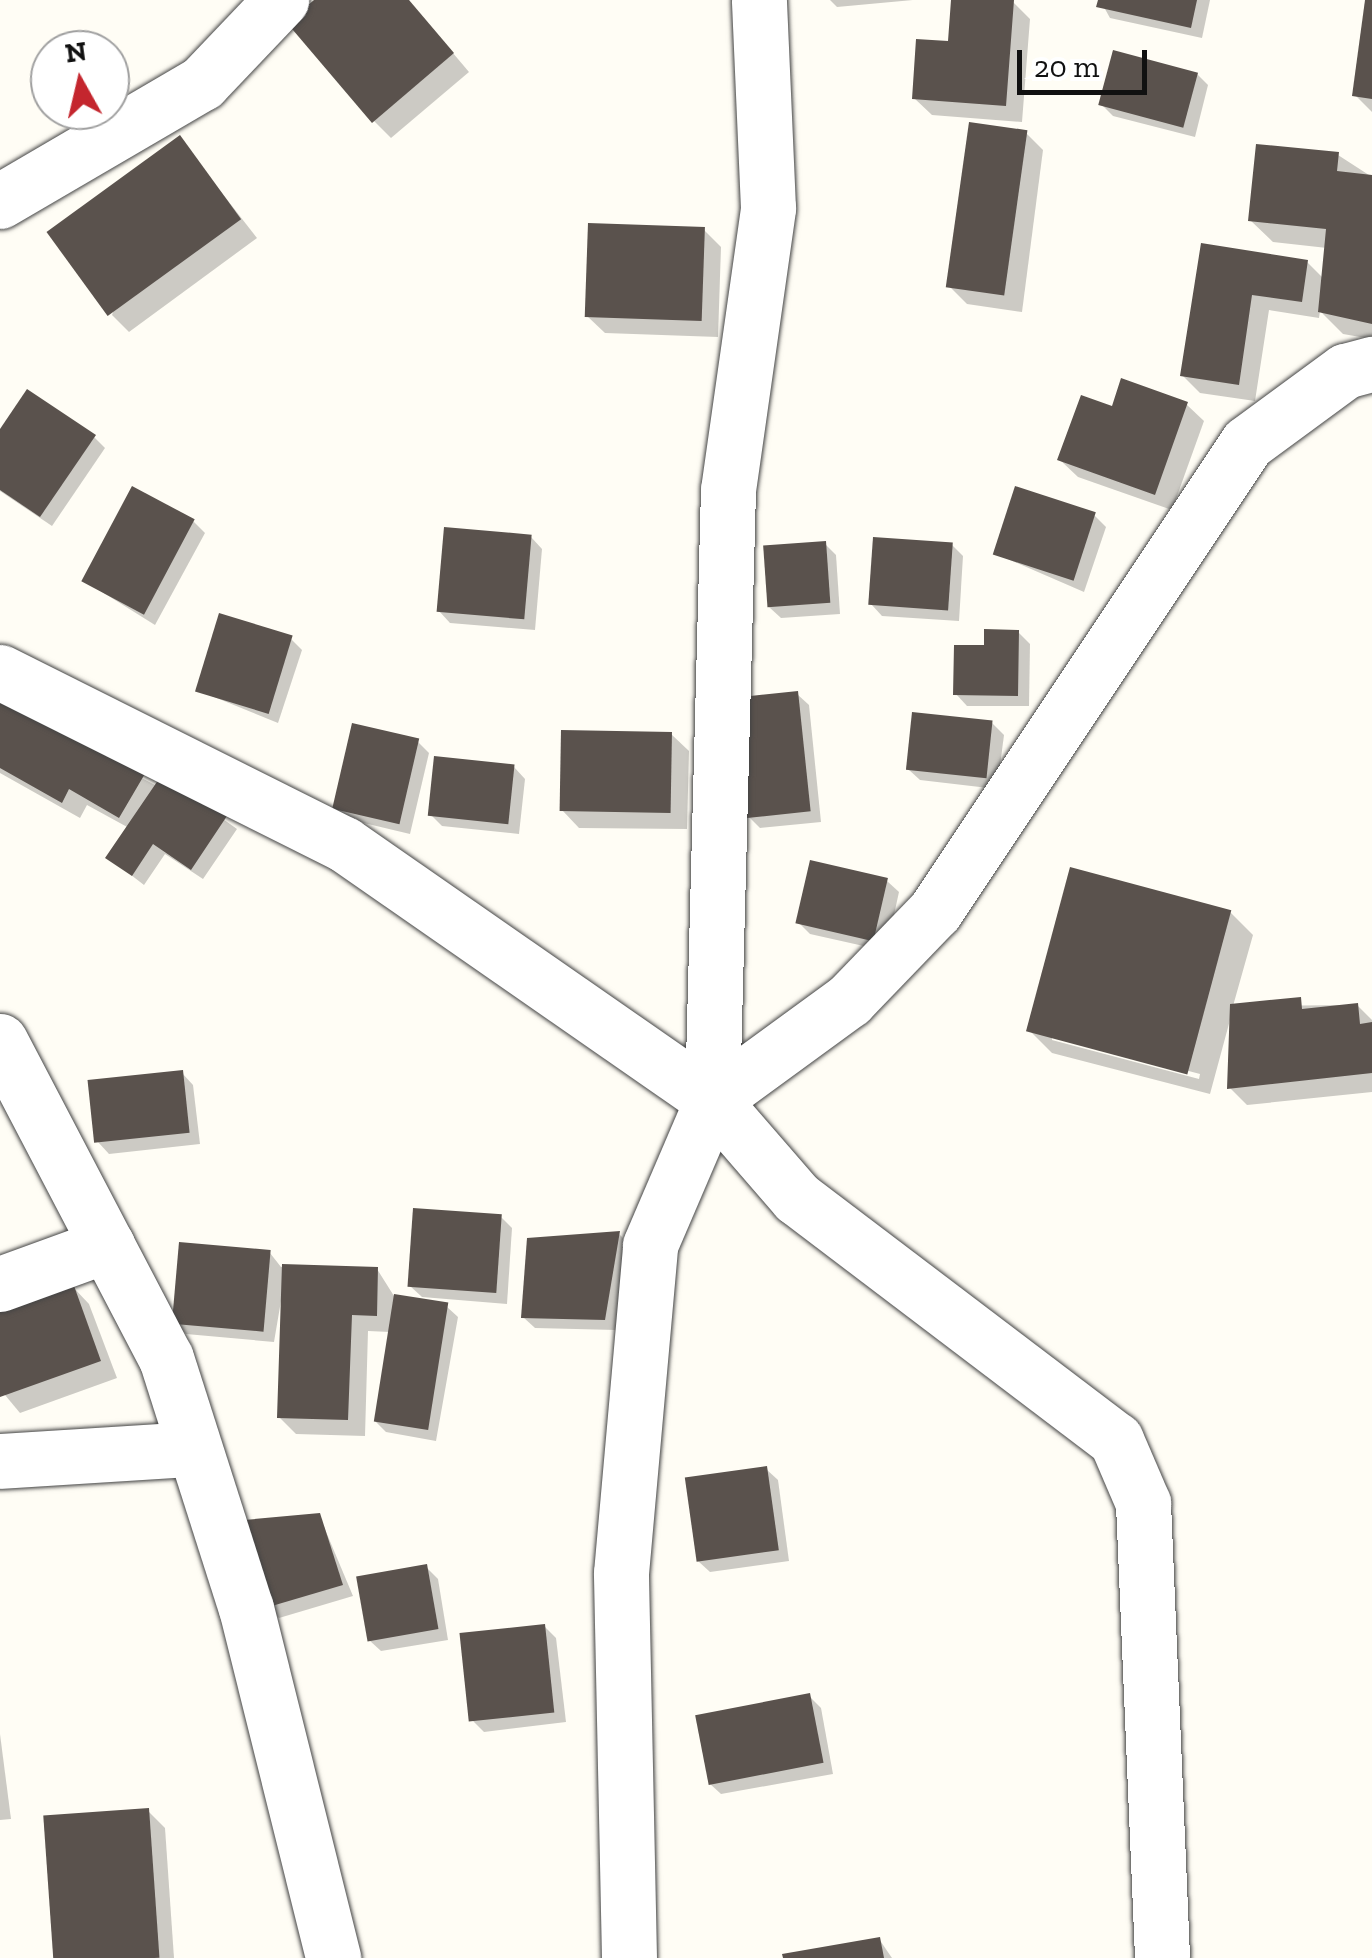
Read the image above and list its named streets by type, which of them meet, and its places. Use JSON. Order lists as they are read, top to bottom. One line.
{"scale_bar":"20 m","north":"top"}
